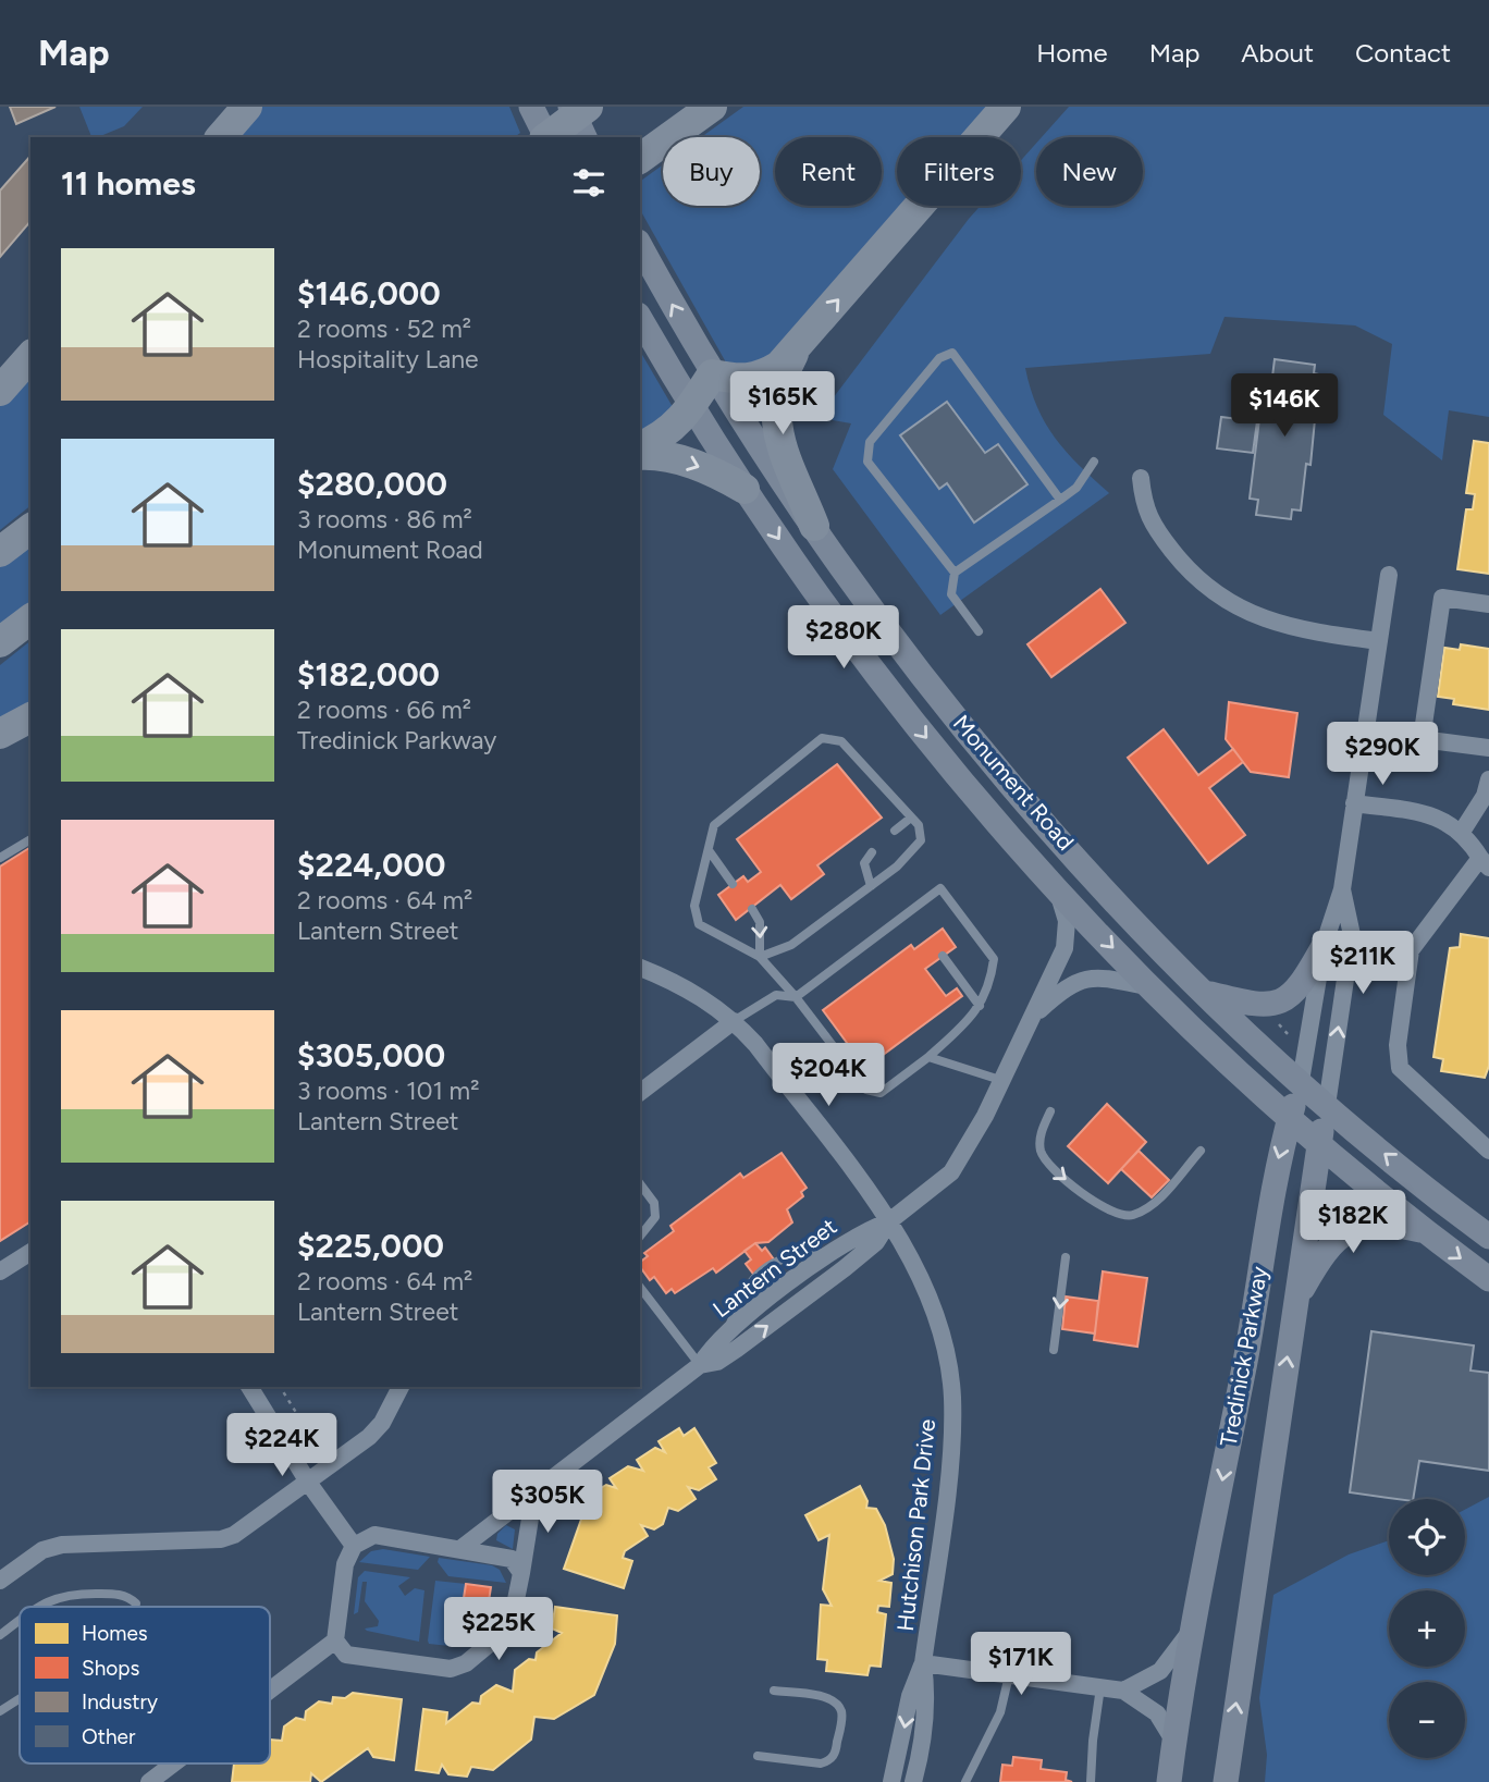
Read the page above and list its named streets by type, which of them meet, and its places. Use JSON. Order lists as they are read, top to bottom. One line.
{"streets":{"main road":["Monument Road","Tredinick Parkway"],"street":["Lantern Street","Hutchison Park Drive"]},"crossings":[["Monument Road","Lantern Street"],["Monument Road","Tredinick Parkway"],["Lantern Street","Hutchison Park Drive"],["Tredinick Parkway","Hutchison Park Drive"]],"legend":["Homes","Shops","Industry","Other"],"page":{"header":"Map","nav":["Home","Map","About","Contact"],"chip":["Buy","Rent","Filters","New"],"heading":"11 homes","list":[{"name":"$146,000","note":"2 rooms · 52 m² · Hospitality Lane"},{"name":"$280,000","note":"3 rooms · 86 m² · Monument Road"},{"name":"$182,000","note":"2 rooms · 66 m² · Tredinick Parkway"},{"name":"$224,000","note":"2 rooms · 64 m² · Lantern Street"},{"name":"$305,000","note":"3 rooms · 101 m² · Lantern Street"},{"name":"$225,000","note":"2 rooms · 64 m² · Lantern Street"}],"price":["$165K","$146K","$280K","$290K","$211K","$204K","$182K","$224K","$305K","$225K","$171K"],"map_buttons":["+","−"]}}
